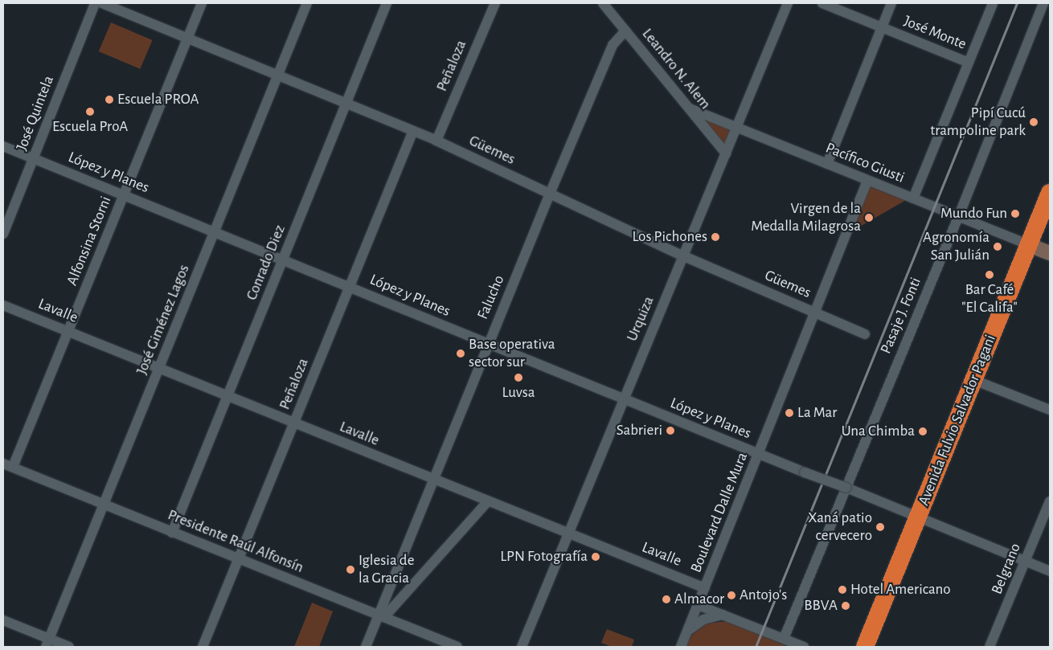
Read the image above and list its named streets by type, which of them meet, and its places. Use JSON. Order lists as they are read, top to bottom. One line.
{"streets":{"highway":["Avenida Fulvio Salvador Pagani"],"street":["José Monte","Peñaloza","Leandro N. Alem","José Quintela","Güemes","Pacífico Giusti","López y Planes","Alfonsina Storni","Conrado Diez","Falucho","Lavalle","Pasaje J. Fonti","Urquiza","José Giménez Lagos","Boulevard Dalle Mura","Presidente Raúl Alfonsín","Belgrano"]},"crossings":[["Peñaloza","Güemes"],["Peñaloza","López y Planes"],["Peñaloza","Lavalle"],["Peñaloza","Presidente Raúl Alfonsín"],["Leandro N. Alem","Pacífico Giusti"],["Leandro N. Alem","Falucho"],["Leandro N. Alem","Urquiza"],["José Quintela","López y Planes"],["Güemes","Alfonsina Storni"],["Güemes","Conrado Diez"],["Güemes","Falucho"],["Güemes","Urquiza"],["Güemes","José Giménez Lagos"],["Güemes","Boulevard Dalle Mura"],["Pacífico Giusti","Pasaje J. Fonti"],["Pacífico Giusti","Urquiza"],["Pacífico Giusti","Avenida Fulvio Salvador Pagani"],["Pacífico Giusti","Boulevard Dalle Mura"],["López y Planes","Alfonsina Storni"],["López y Planes","Conrado Diez"],["López y Planes","Falucho"],["López y Planes","Pasaje J. Fonti"],["López y Planes","Urquiza"],["López y Planes","José Giménez Lagos"],["López y Planes","Boulevard Dalle Mura"],["Alfonsina Storni","Lavalle"],["Alfonsina Storni","Presidente Raúl Alfonsín"],["Conrado Diez","Lavalle"],["Conrado Diez","Presidente Raúl Alfonsín"],["Falucho","Lavalle"],["Falucho","Presidente Raúl Alfonsín"],["Lavalle","Urquiza"],["Lavalle","José Giménez Lagos"],["Lavalle","Boulevard Dalle Mura"],["José Giménez Lagos","Presidente Raúl Alfonsín"]],"places":["Escuela PROA","Escuela ProA","Pipí Cucú trampoline park","Mundo Fun","Virgen de la Medalla Milagrosa","Los Pichones","Agronomía San Julián","Bar Café \"El Califa\"","Base operativa sector sur","Luvsa","La Mar","Sabrieri","Una Chimba","Xaná patio cervecero","LPN Fotografía","Iglesia de la Gracia","Hotel Americano","Antojo's","Almacor","BBVA"]}
